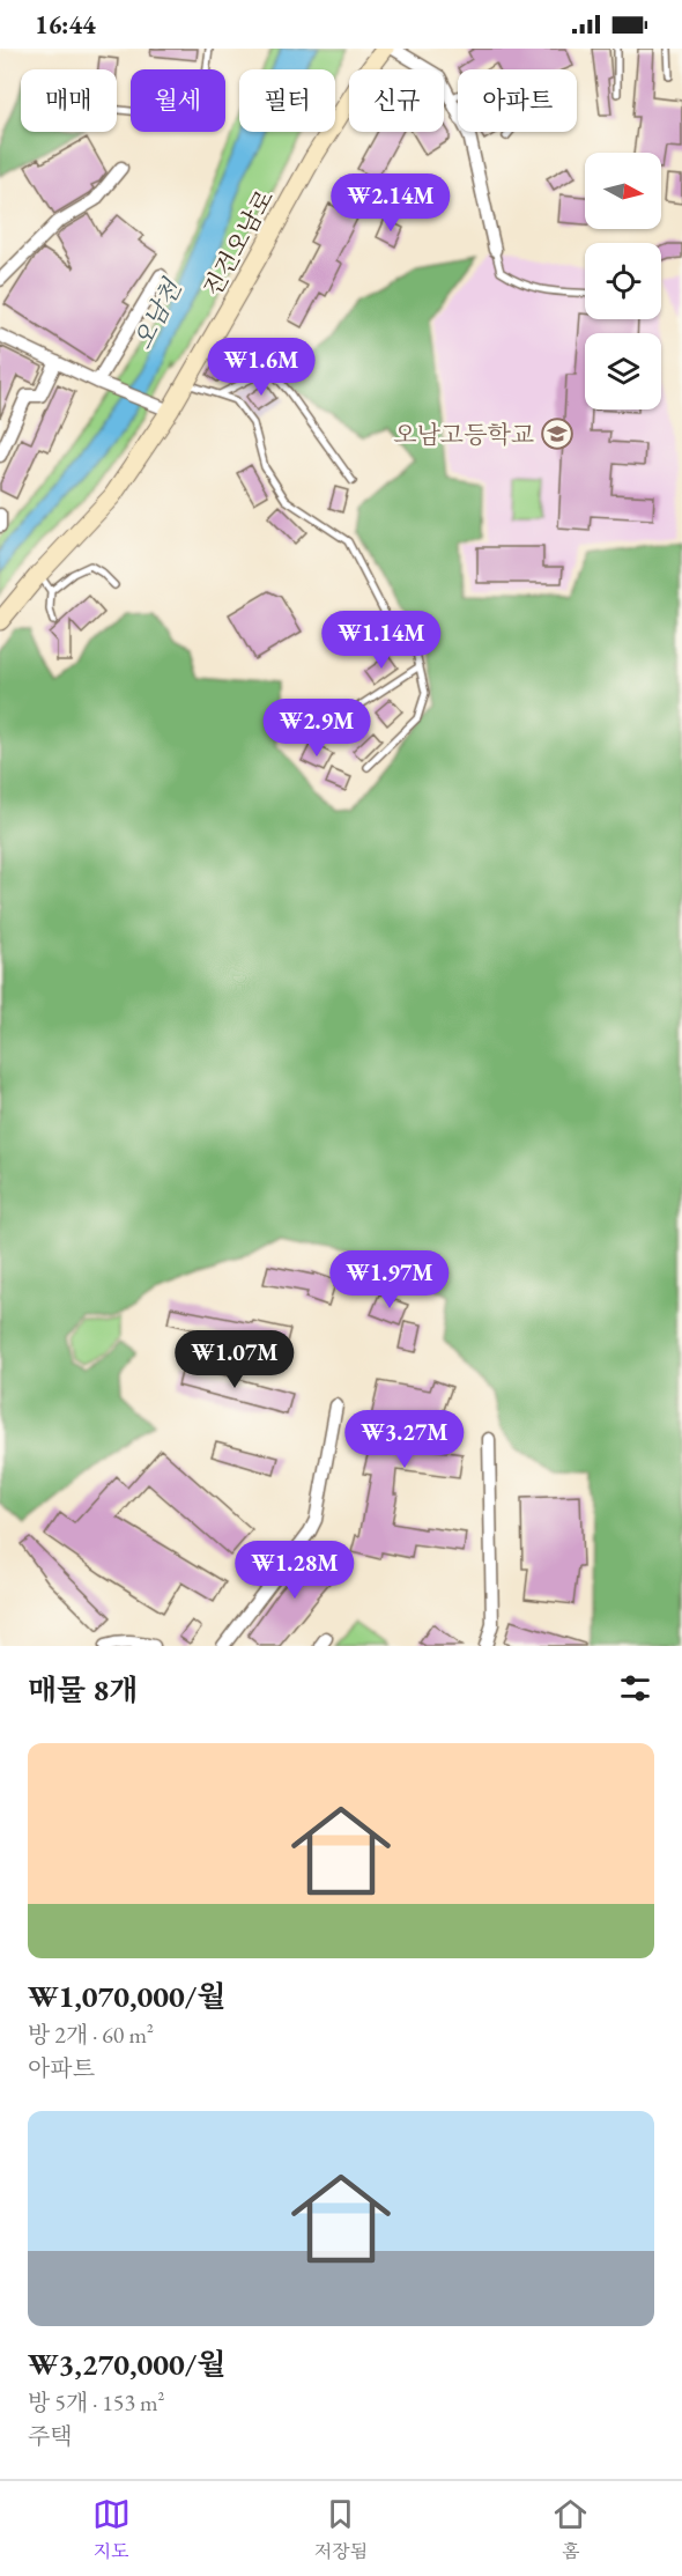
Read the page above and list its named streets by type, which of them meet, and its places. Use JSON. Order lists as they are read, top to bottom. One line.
{"streets":{"main road":["진건오남로"]},"water":["오남천"],"places":{"school or university":["오남고등학교"]},"north":"right","page":{"status":"16:44","chip":["매매","월세","필터","신규","아파트"],"price":["₩2.14M","₩1.6M","₩1.14M","₩2.9M","₩1.97M","₩1.07M","₩3.27M","₩1.28M"],"heading":"매물 8개","list":[{"name":"₩1,070,000/월","note":"방 2개 · 60 m² · 아파트"},{"name":"₩3,270,000/월","note":"방 5개 · 153 m² · 주택"}],"tabs":["지도","저장됨","홈"]}}
